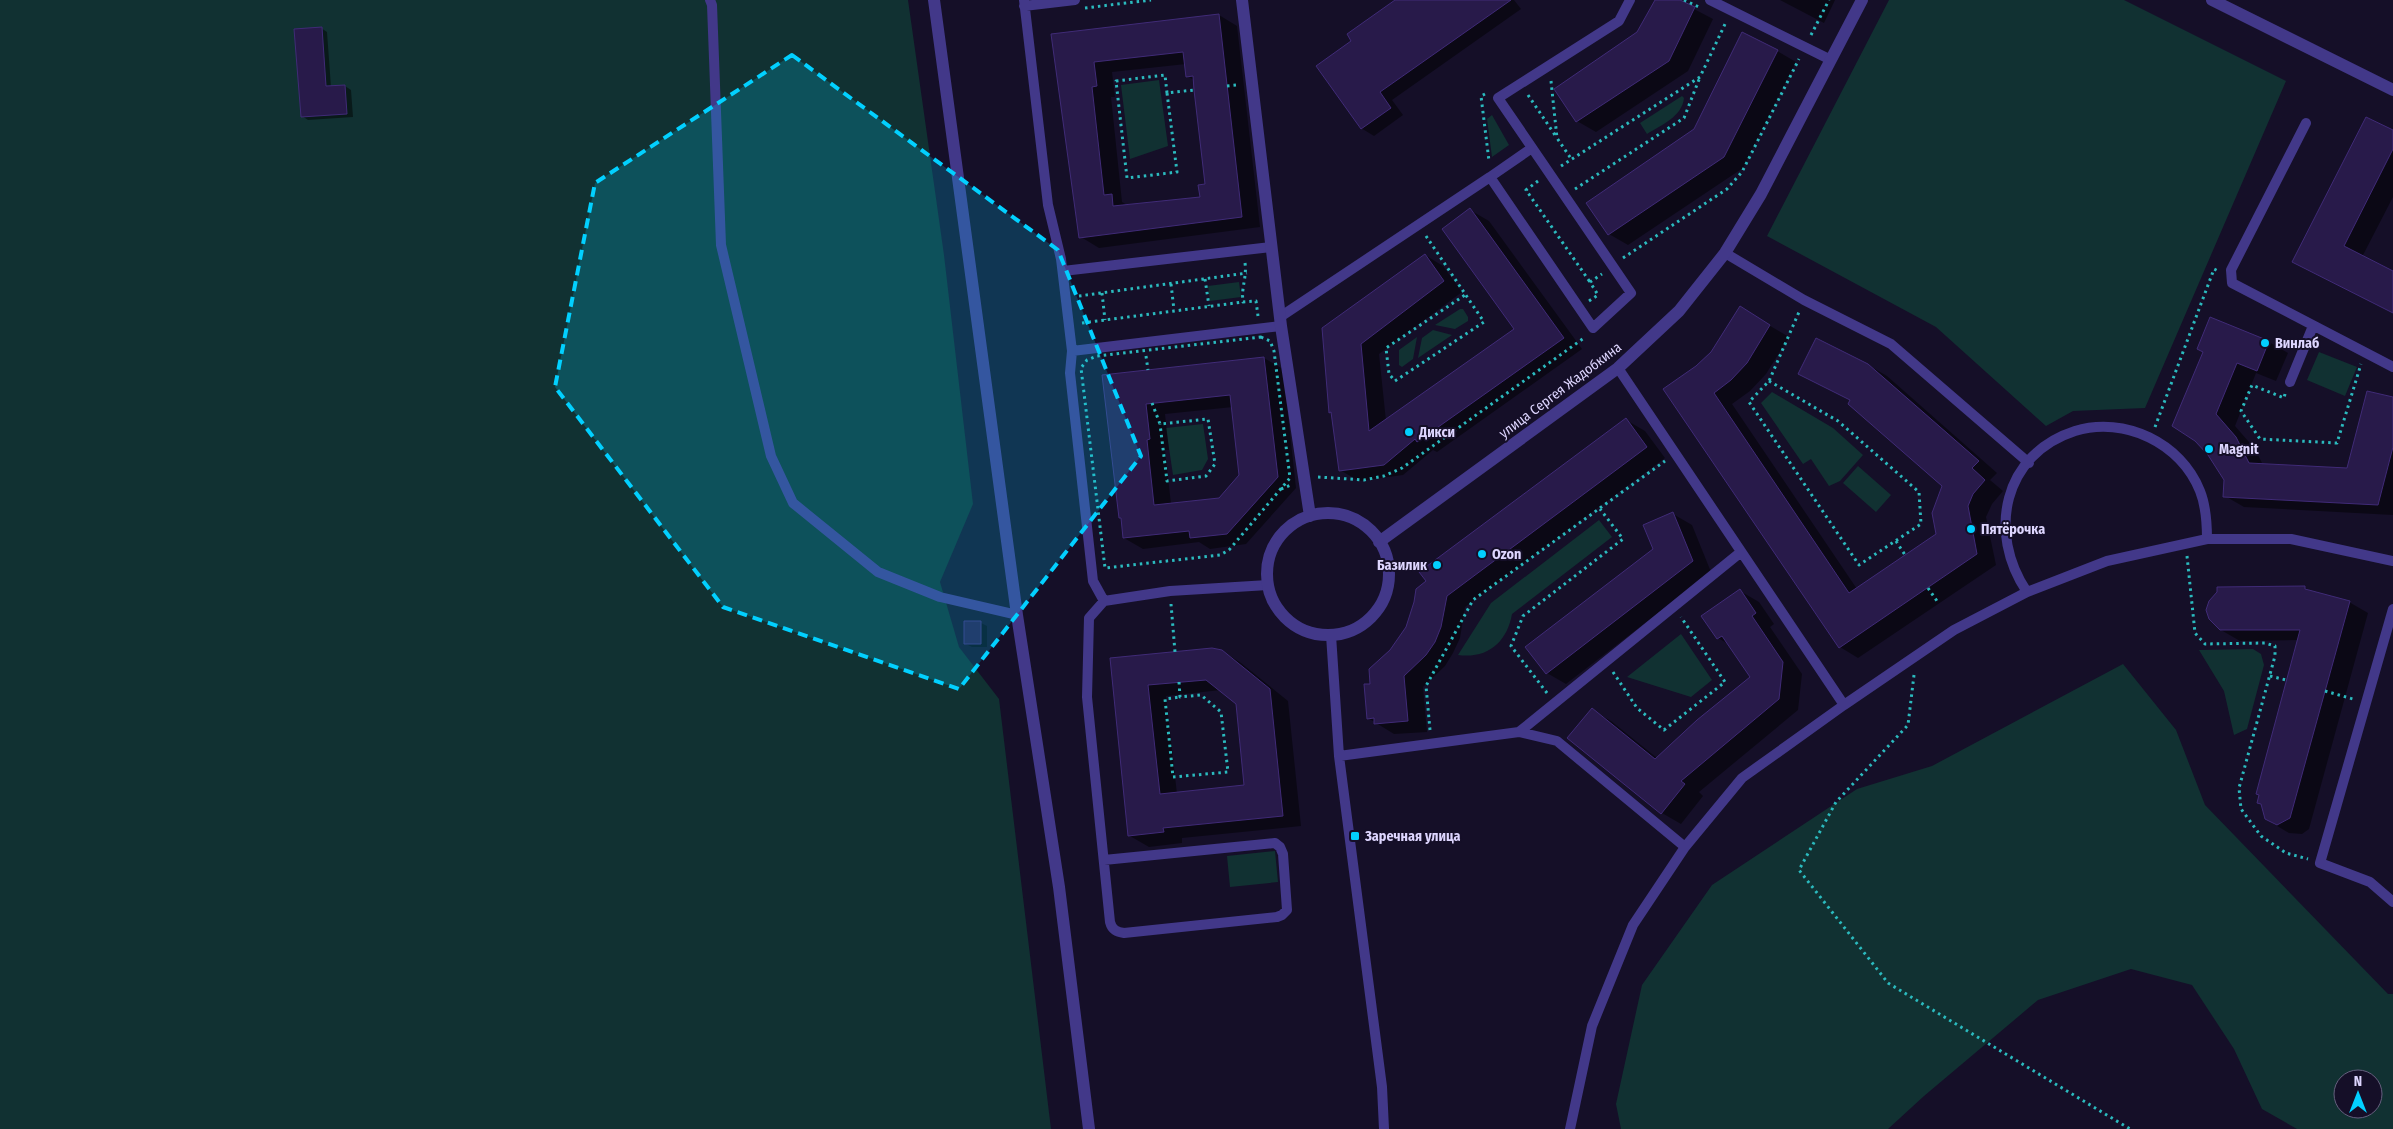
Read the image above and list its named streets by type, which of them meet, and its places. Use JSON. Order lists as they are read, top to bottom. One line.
{"streets":{"street":["улица Сергея Жадобкина"]},"places":{"other":["Винлаб","Дикси","Magnit","Пятёрочка","Ozon","Базилик"],"transit":["Заречная улица"]},"north":"top"}
